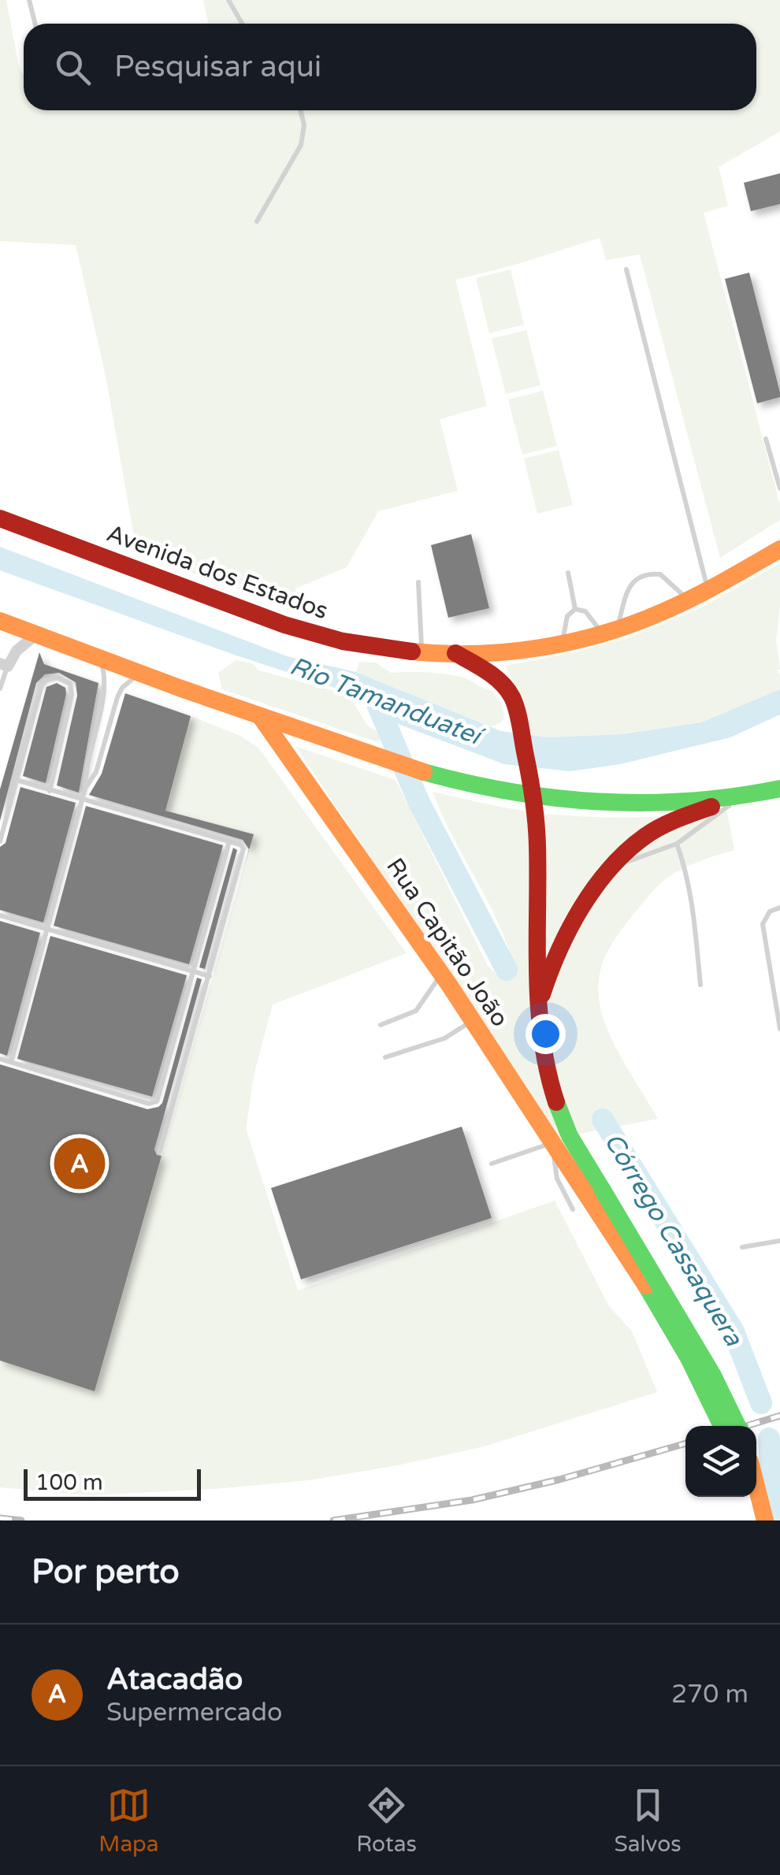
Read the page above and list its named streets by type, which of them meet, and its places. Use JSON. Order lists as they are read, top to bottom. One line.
{"streets":{"highway":["Avenida dos Estados","Rua Capitão João"]},"crossings":[["Avenida dos Estados","Rua Capitão João"]],"water":["Rio Tamanduateí","Córrego Cassaquera"],"scale_bar":"100 m","page":{"search":"Pesquisar aqui","pins":"A","scale":"100 m","heading":"Por perto","list":[{"mark":"A","name":"Atacadão","note":"Supermercado","value":"270 m"}],"nav":["Mapa","Rotas","Salvos"]}}
